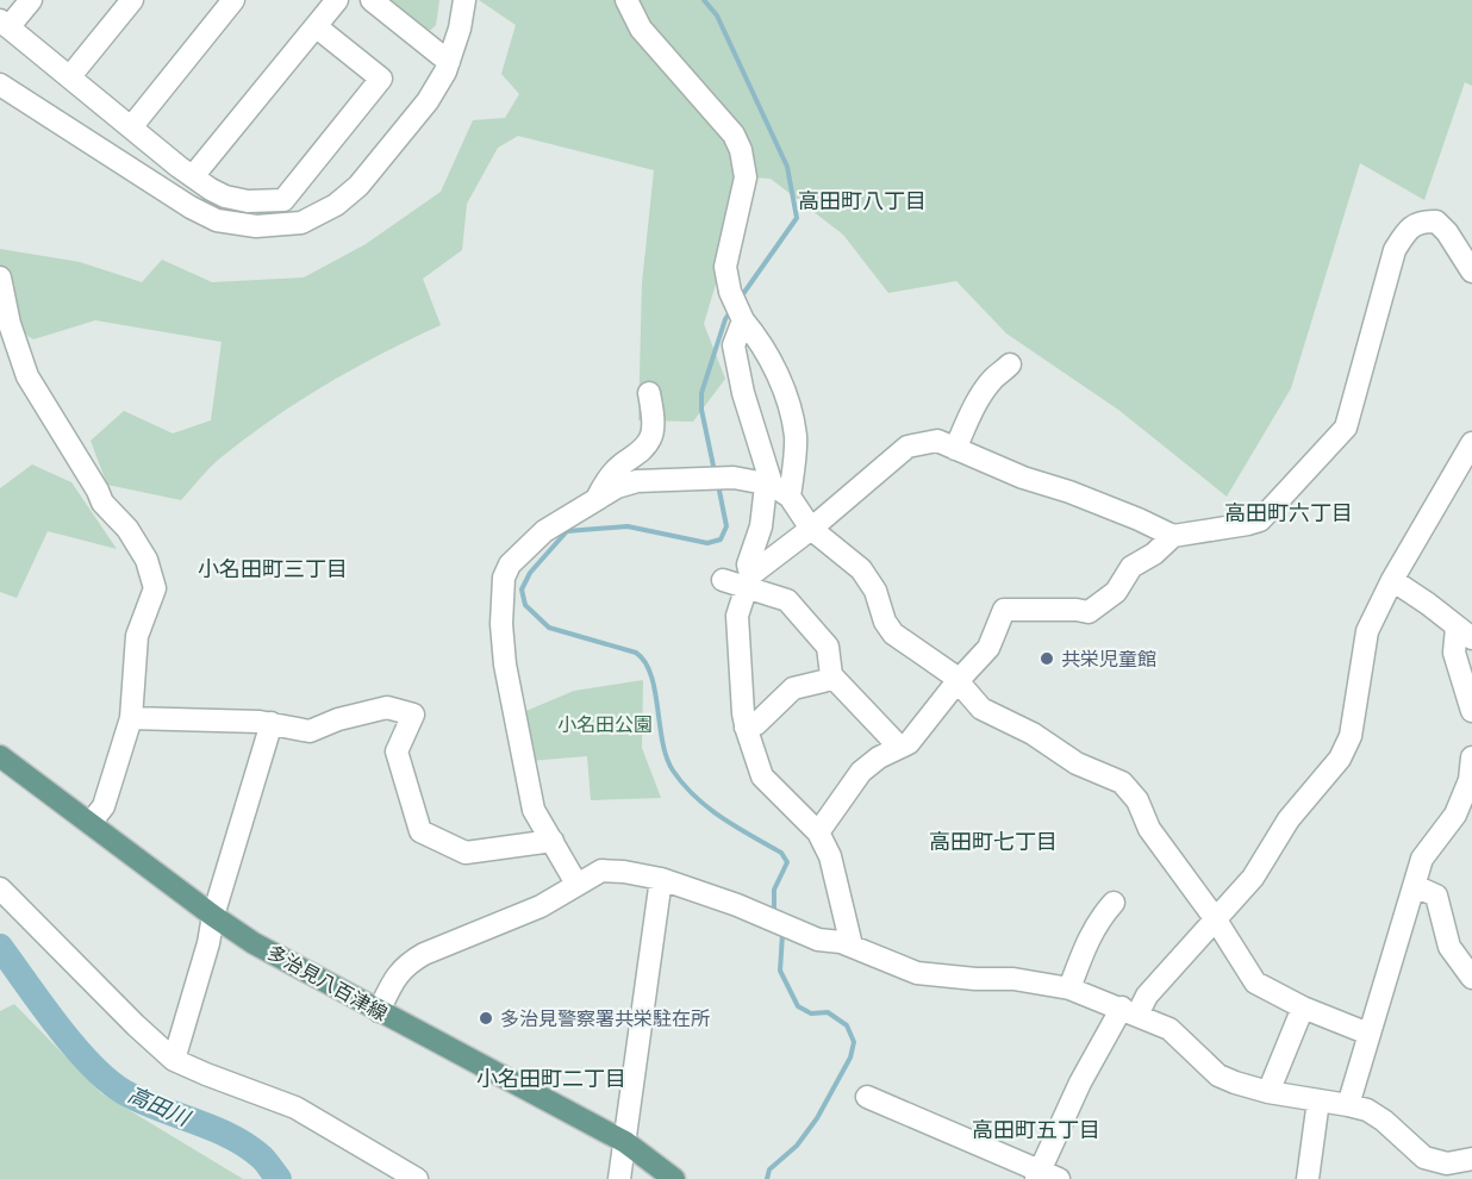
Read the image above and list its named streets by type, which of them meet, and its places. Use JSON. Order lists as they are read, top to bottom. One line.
{"streets":{"main road":["多治見八百津線"]},"districts":["高田町八丁目","高田町六丁目","小名田町三丁目","高田町七丁目","小名田町二丁目","高田町五丁目"],"water":["高田川"],"parks":["小名田公園"],"places":["共栄児童館","多治見警察署共栄駐在所"]}
